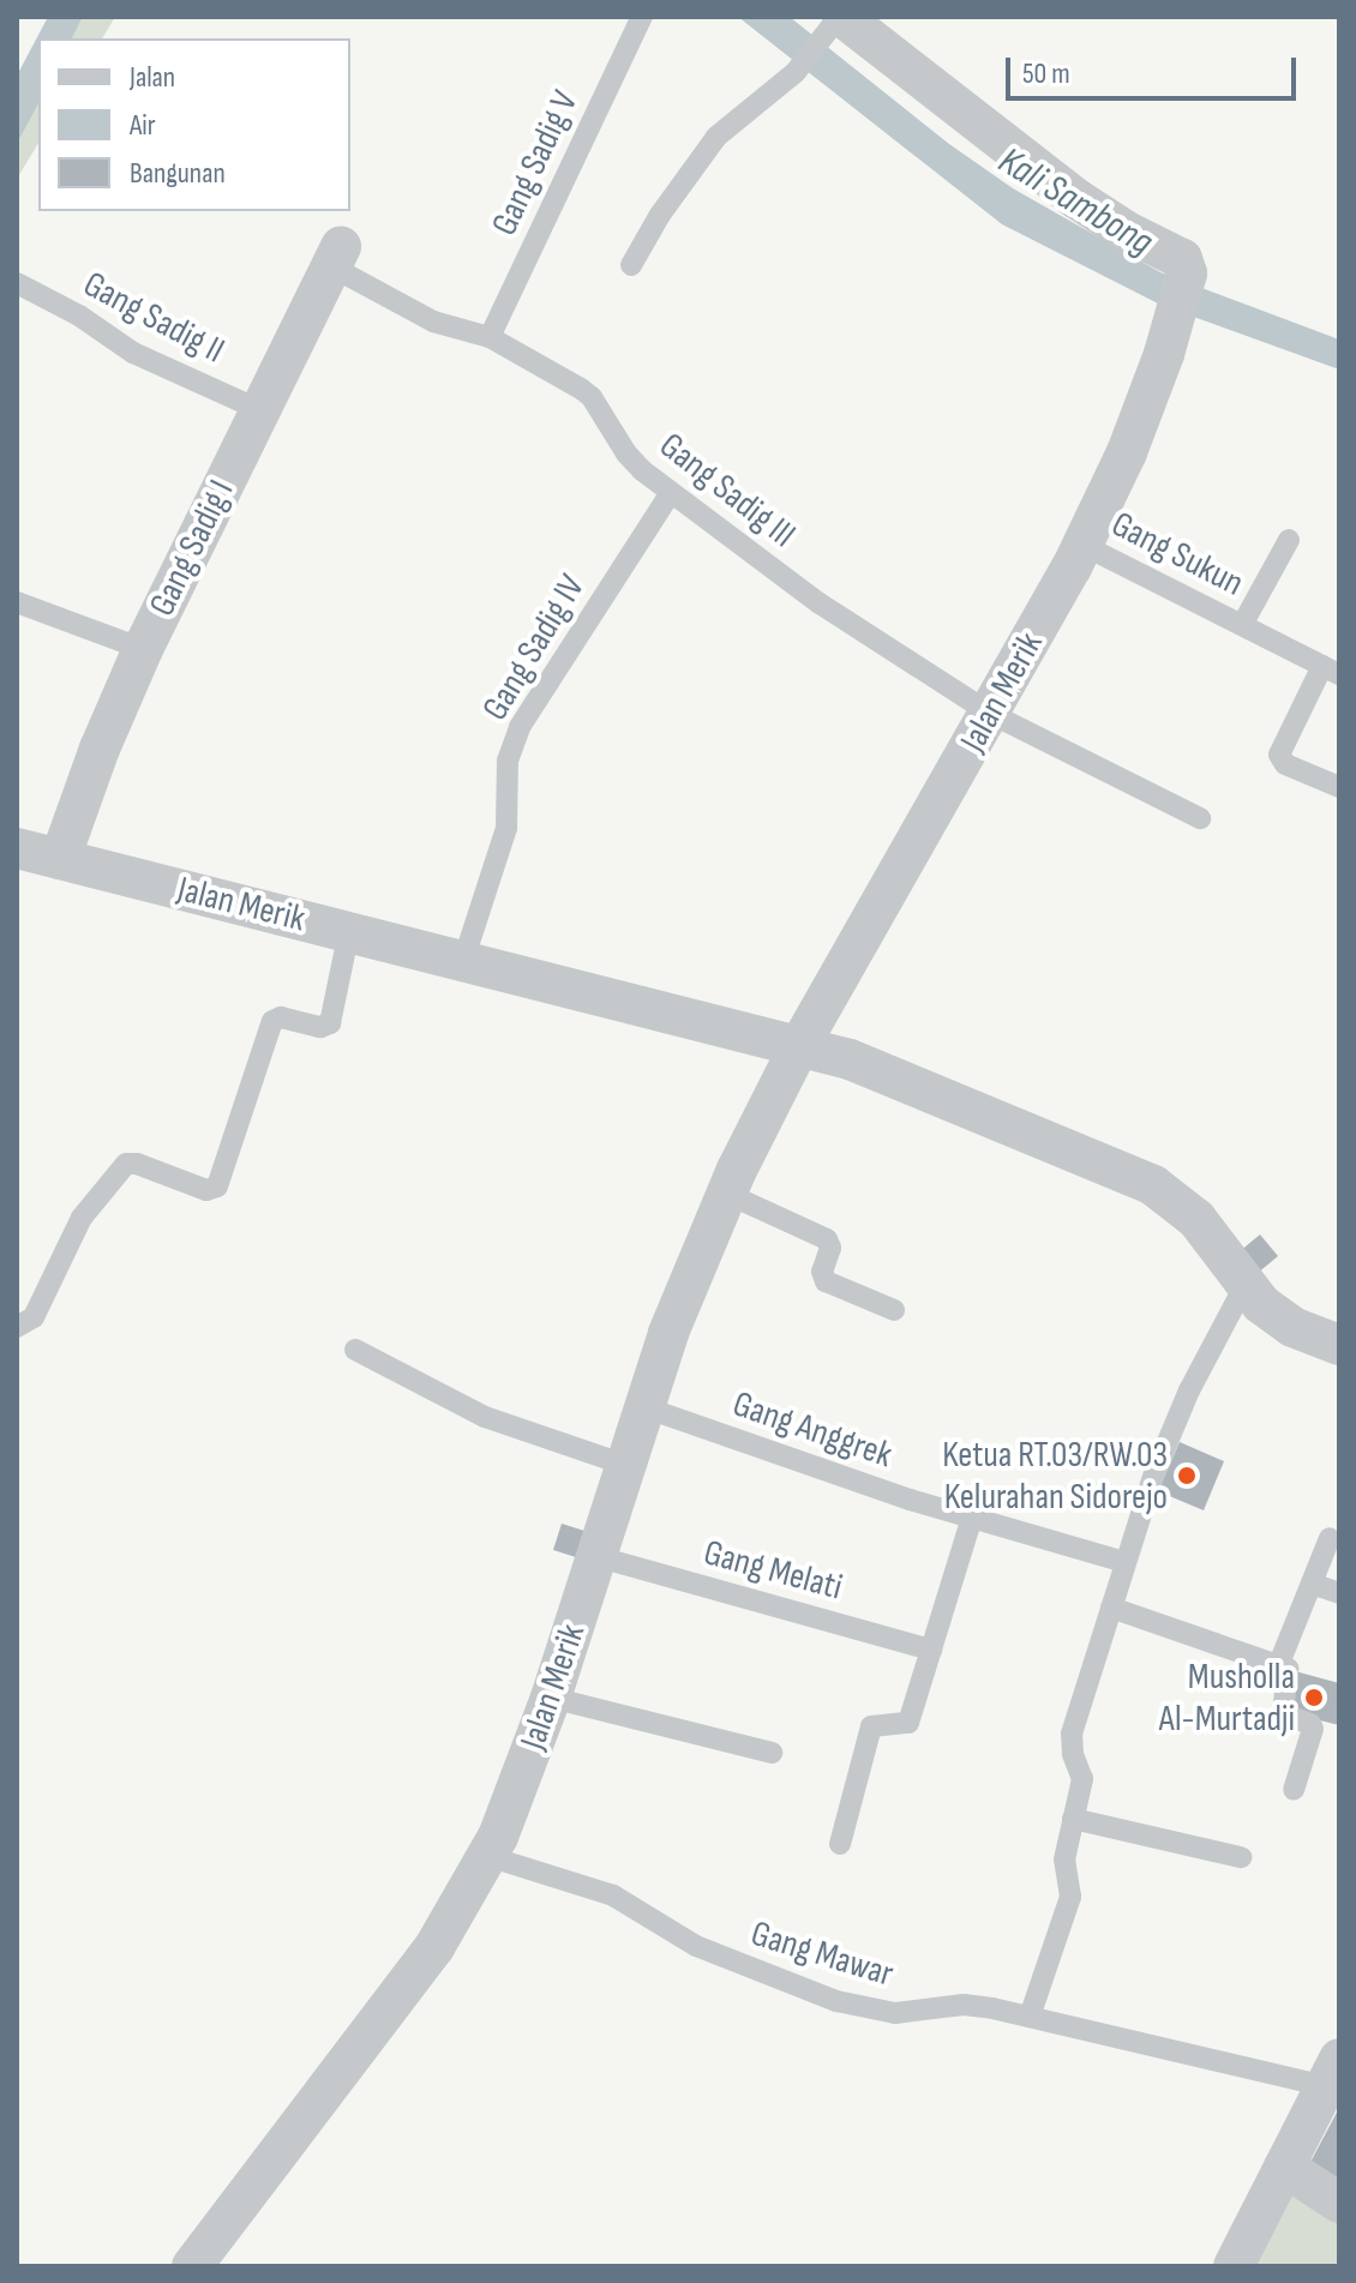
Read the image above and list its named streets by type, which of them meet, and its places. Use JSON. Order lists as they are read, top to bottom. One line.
{"streets":{"street":["Gang Sadig I","Jalan Merik"],"lane":["Gang Sadig V","Gang Sadig II","Gang Sadig III","Gang Sukun","Gang Sadig IV","Gang Anggrek","Gang Melati","Gang Mawar"]},"crossings":[["Gang Sadig V","Gang Sadig III"],["Gang Sadig II","Gang Sadig I"],["Gang Sadig III","Gang Sadig I"],["Gang Sadig III","Gang Sadig IV"],["Gang Sadig III","Jalan Merik"],["Gang Sadig I","Jalan Merik"],["Gang Sukun","Jalan Merik"],["Gang Sadig IV","Jalan Merik"],["Jalan Merik","Gang Anggrek"],["Jalan Merik","Gang Melati"],["Jalan Merik","Gang Mawar"]],"water":["Kali Sambong"],"places":["Ketua RT.03/RW.03 Kelurahan Sidorejo","Musholla Al-Murtadji"],"legend":["Jalan","Air","Bangunan"],"scale_bar":"50 m"}
